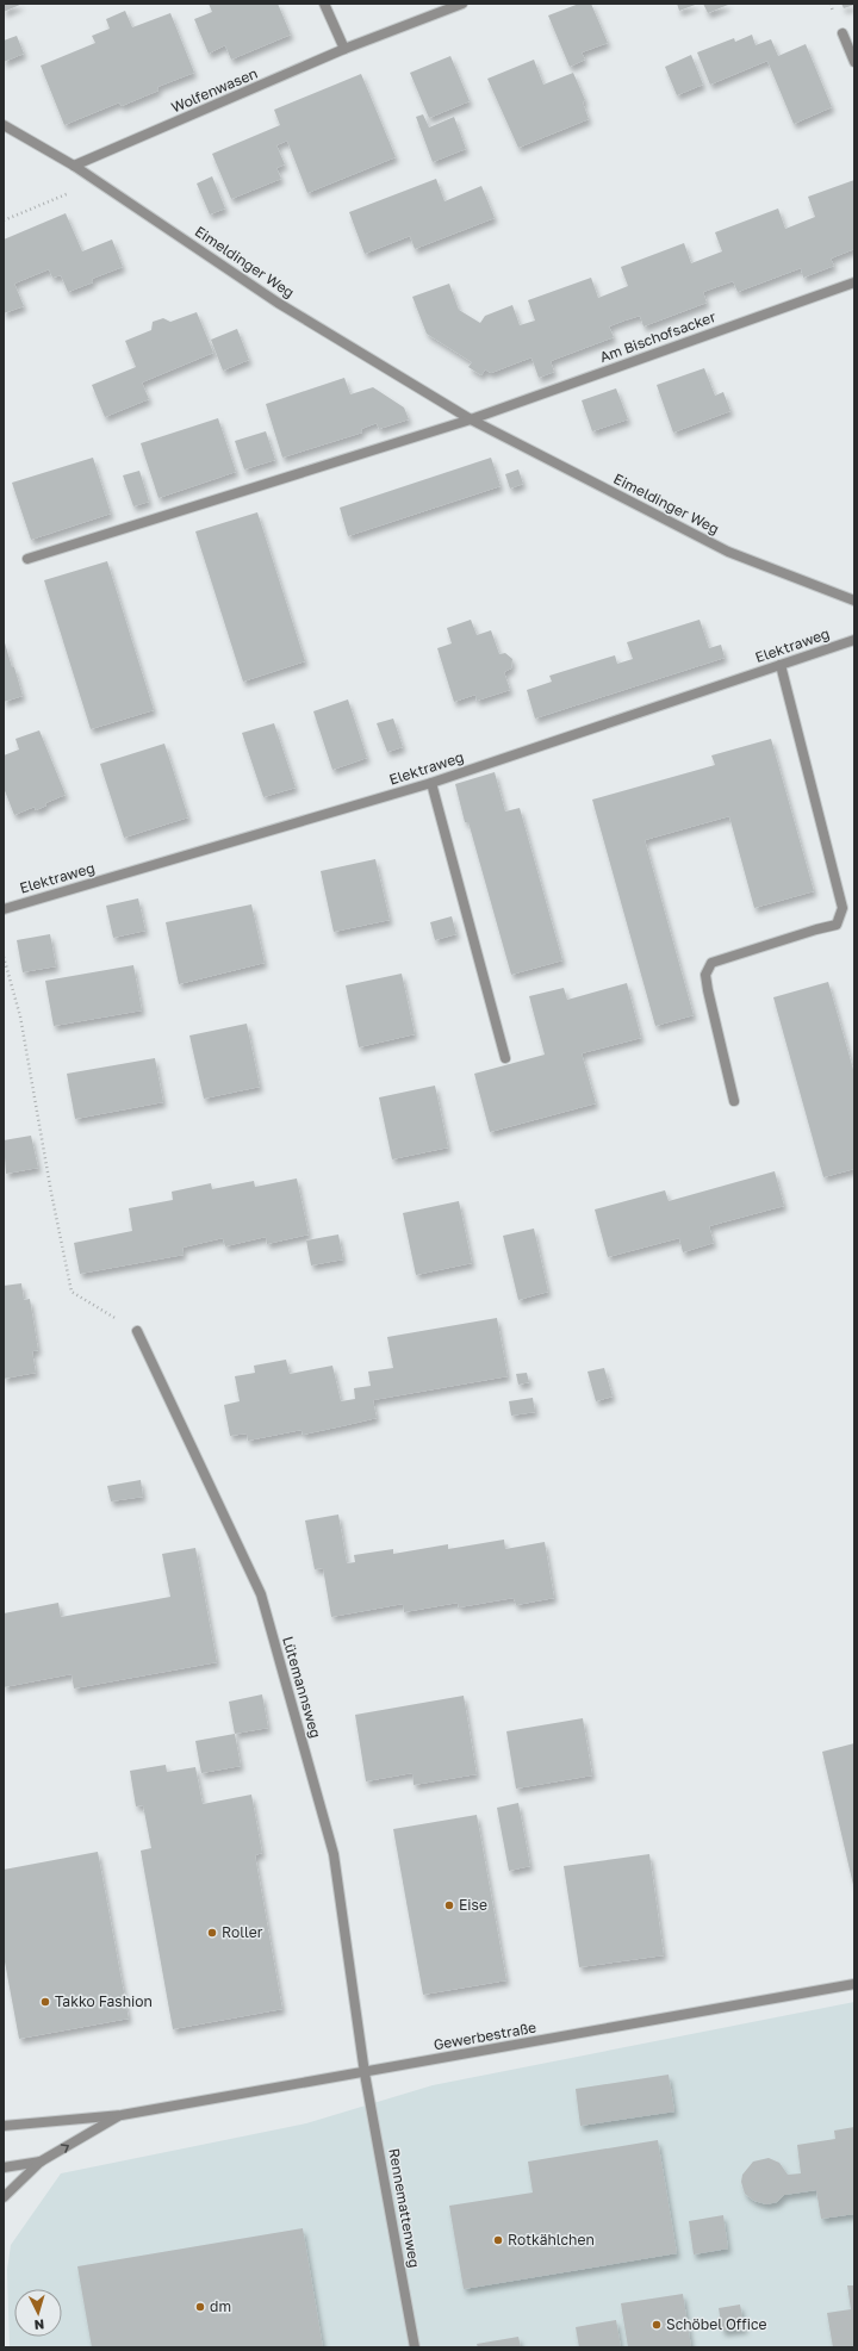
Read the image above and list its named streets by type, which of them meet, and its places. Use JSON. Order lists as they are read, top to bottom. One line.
{"streets":{"street":["Wolfenwasen","Eimeldinger Weg","Am Bischofsacker","Elektraweg","Lütemannsweg","Gewerbestraße","Rennemattenweg"]},"crossings":[["Wolfenwasen","Eimeldinger Weg"],["Eimeldinger Weg","Am Bischofsacker"],["Lütemannsweg","Gewerbestraße"],["Lütemannsweg","Rennemattenweg"],["Gewerbestraße","Rennemattenweg"]],"places":["Eise","Roller","Takko Fashion","Rotkählchen","dm","Schöbel Office"],"north":"bottom"}
